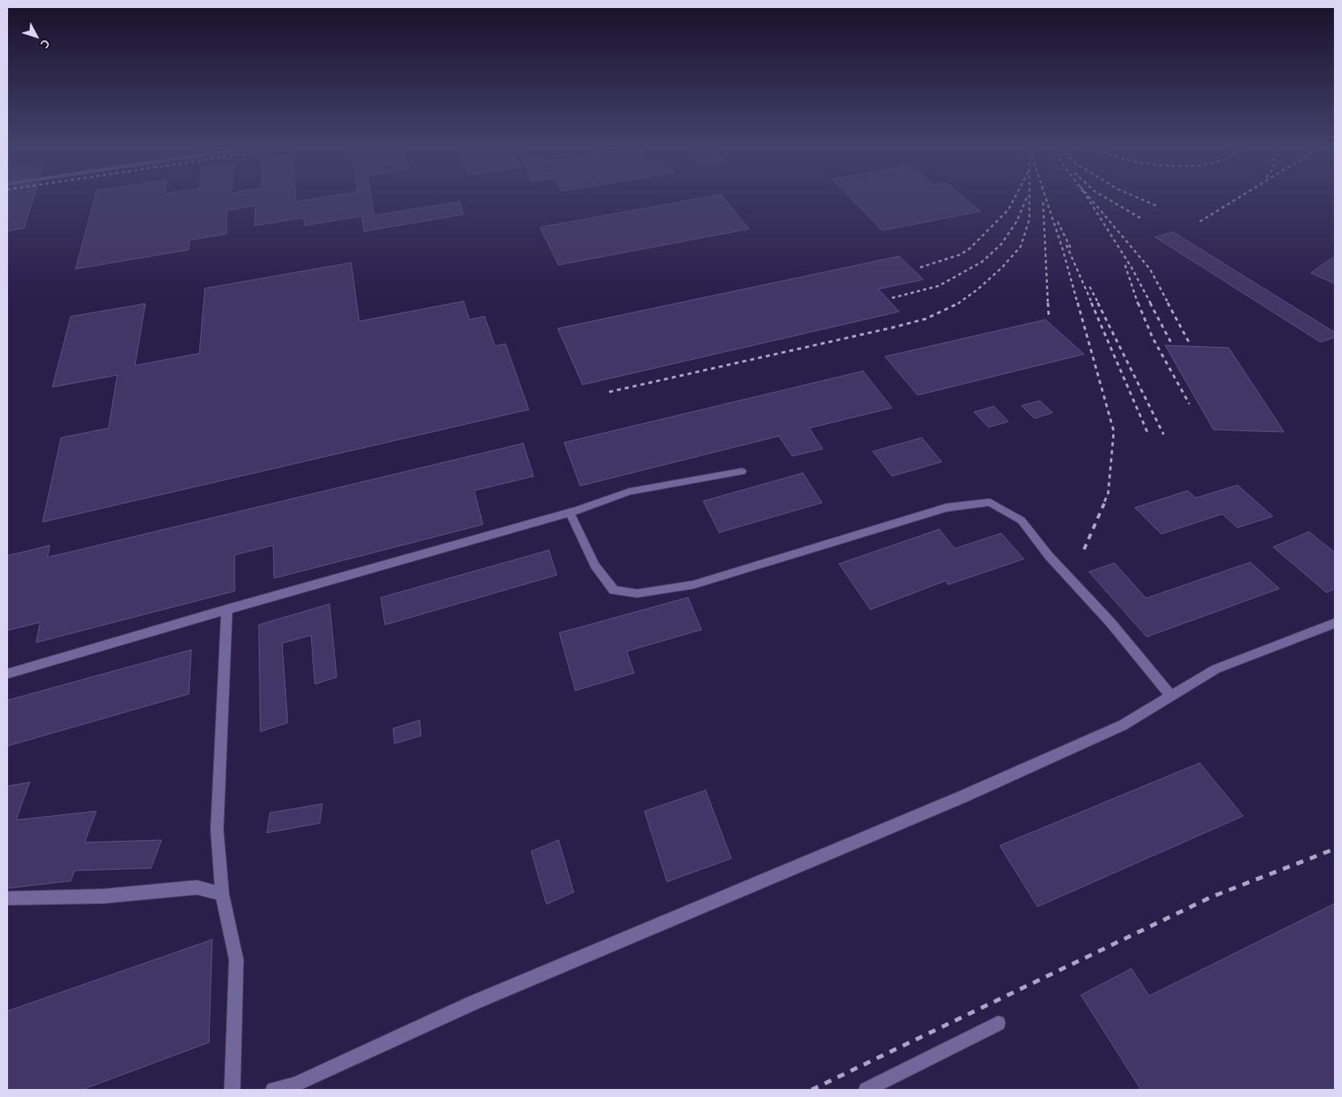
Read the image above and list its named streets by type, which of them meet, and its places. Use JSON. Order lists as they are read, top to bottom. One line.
{"north":"bottom right"}
